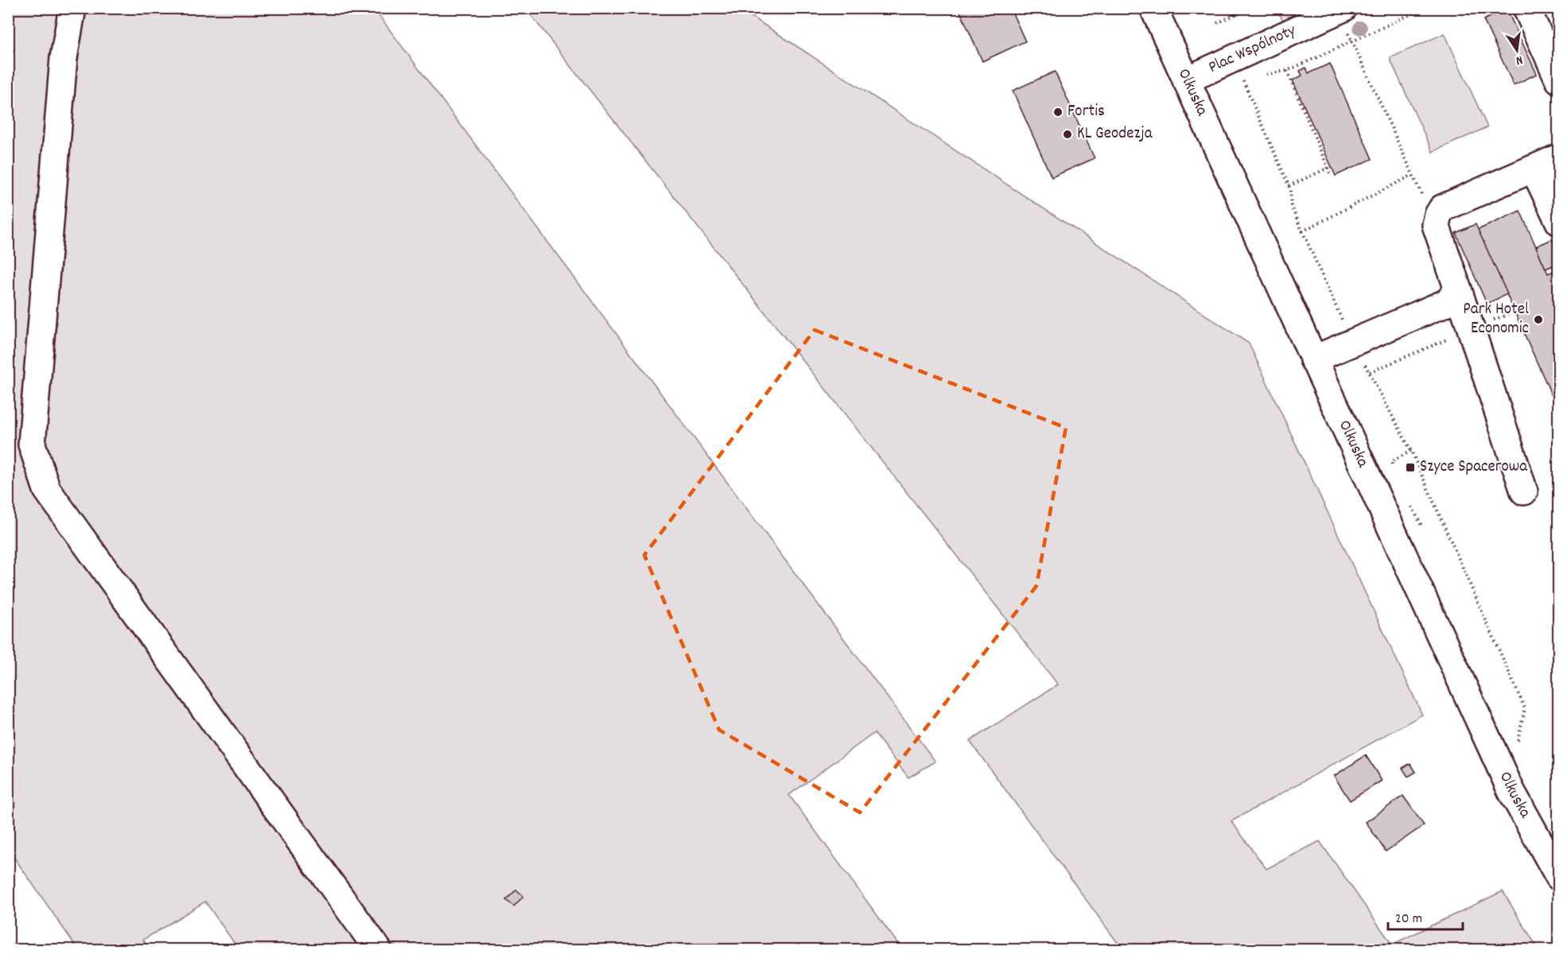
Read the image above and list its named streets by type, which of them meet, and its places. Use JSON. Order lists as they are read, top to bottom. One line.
{"streets":{"street":["Plac Wspólnoty","Olkuska"]},"crossings":[["Plac Wspólnoty","Olkuska"]],"places":{"other":["Fortis","KL Geodezja","Park Hotel Economic"],"transit":["Szyce Spacerowa"]},"scale_bar":"20 m","north":"bottom"}
